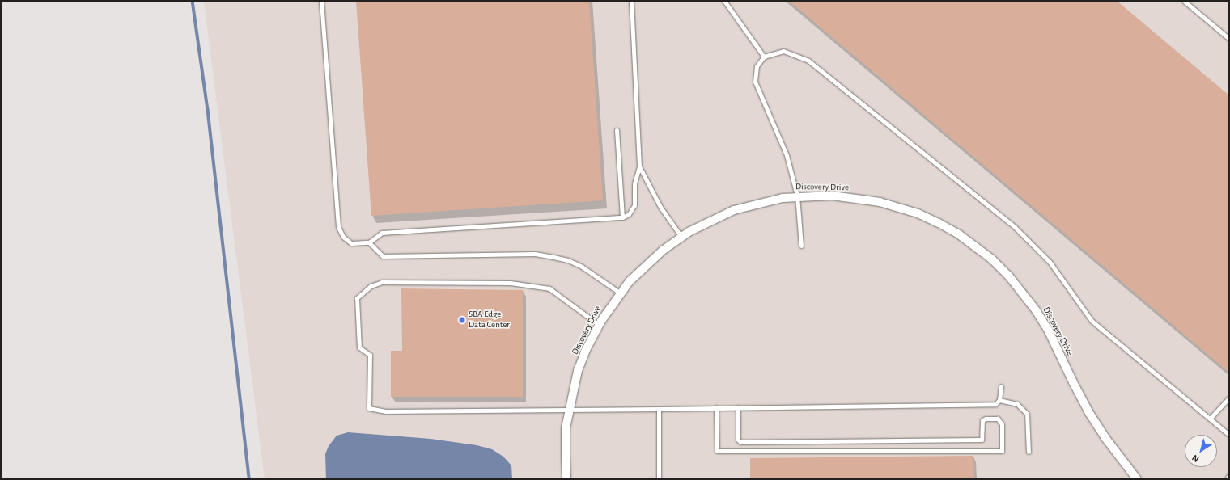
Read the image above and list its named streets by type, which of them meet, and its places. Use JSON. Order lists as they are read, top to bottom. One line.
{"streets":{"street":["Discovery Drive"]},"places":["SBA Edge Data Center"],"north":"bottom left"}
